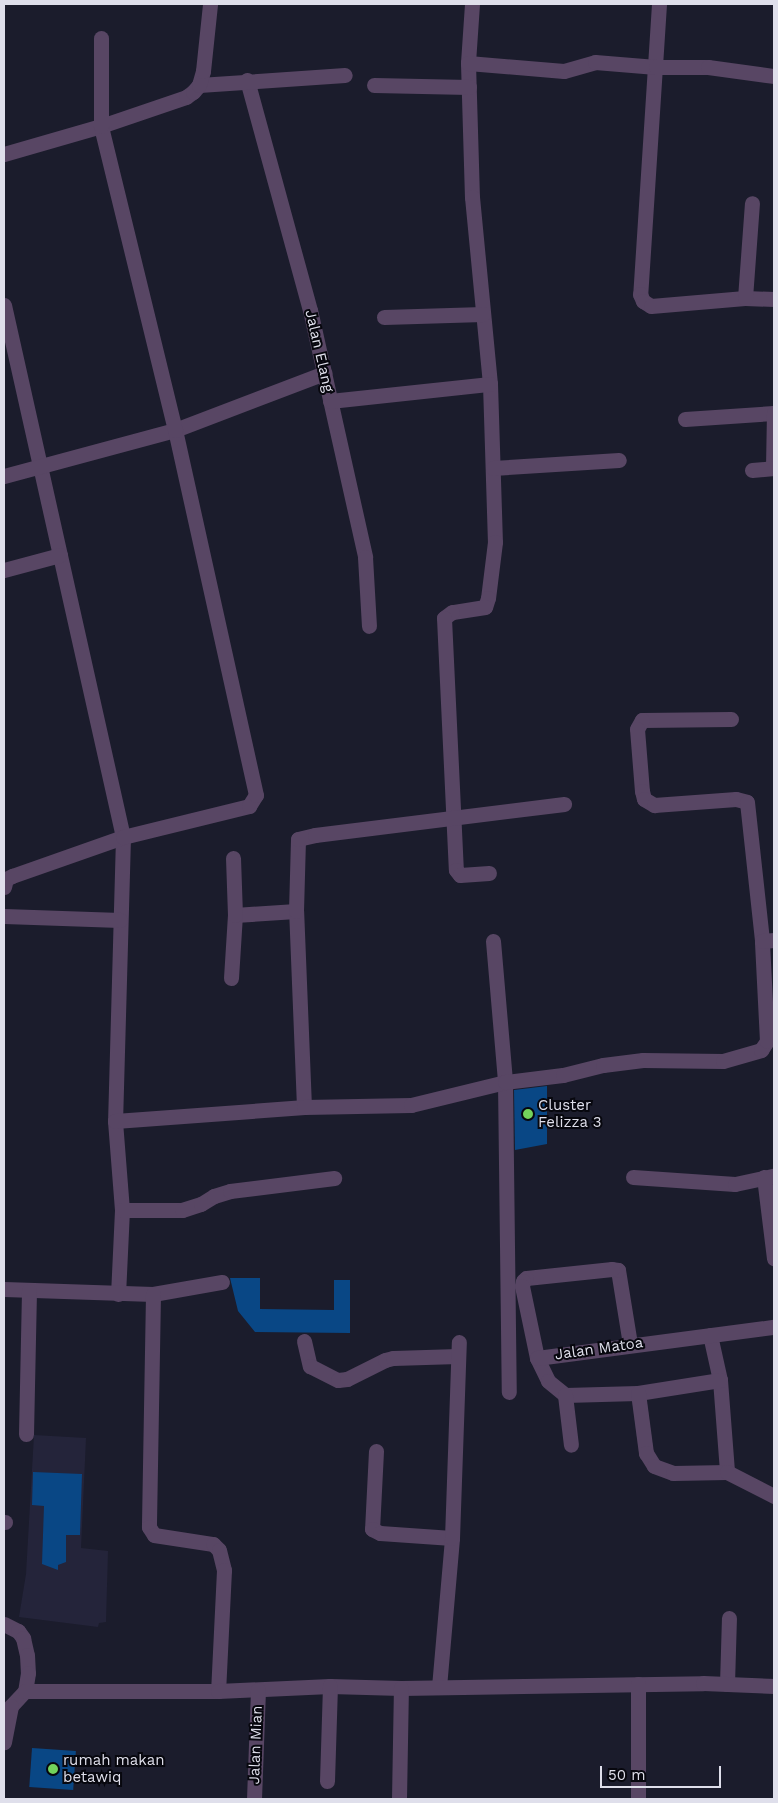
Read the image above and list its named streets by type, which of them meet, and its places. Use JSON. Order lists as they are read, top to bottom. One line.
{"streets":{"street":["Jalan Elang","Jalan Matoa","Jalan Mian"]},"places":["Cluster Felizza 3","rumah makan betawiq"],"scale_bar":"50 m"}
